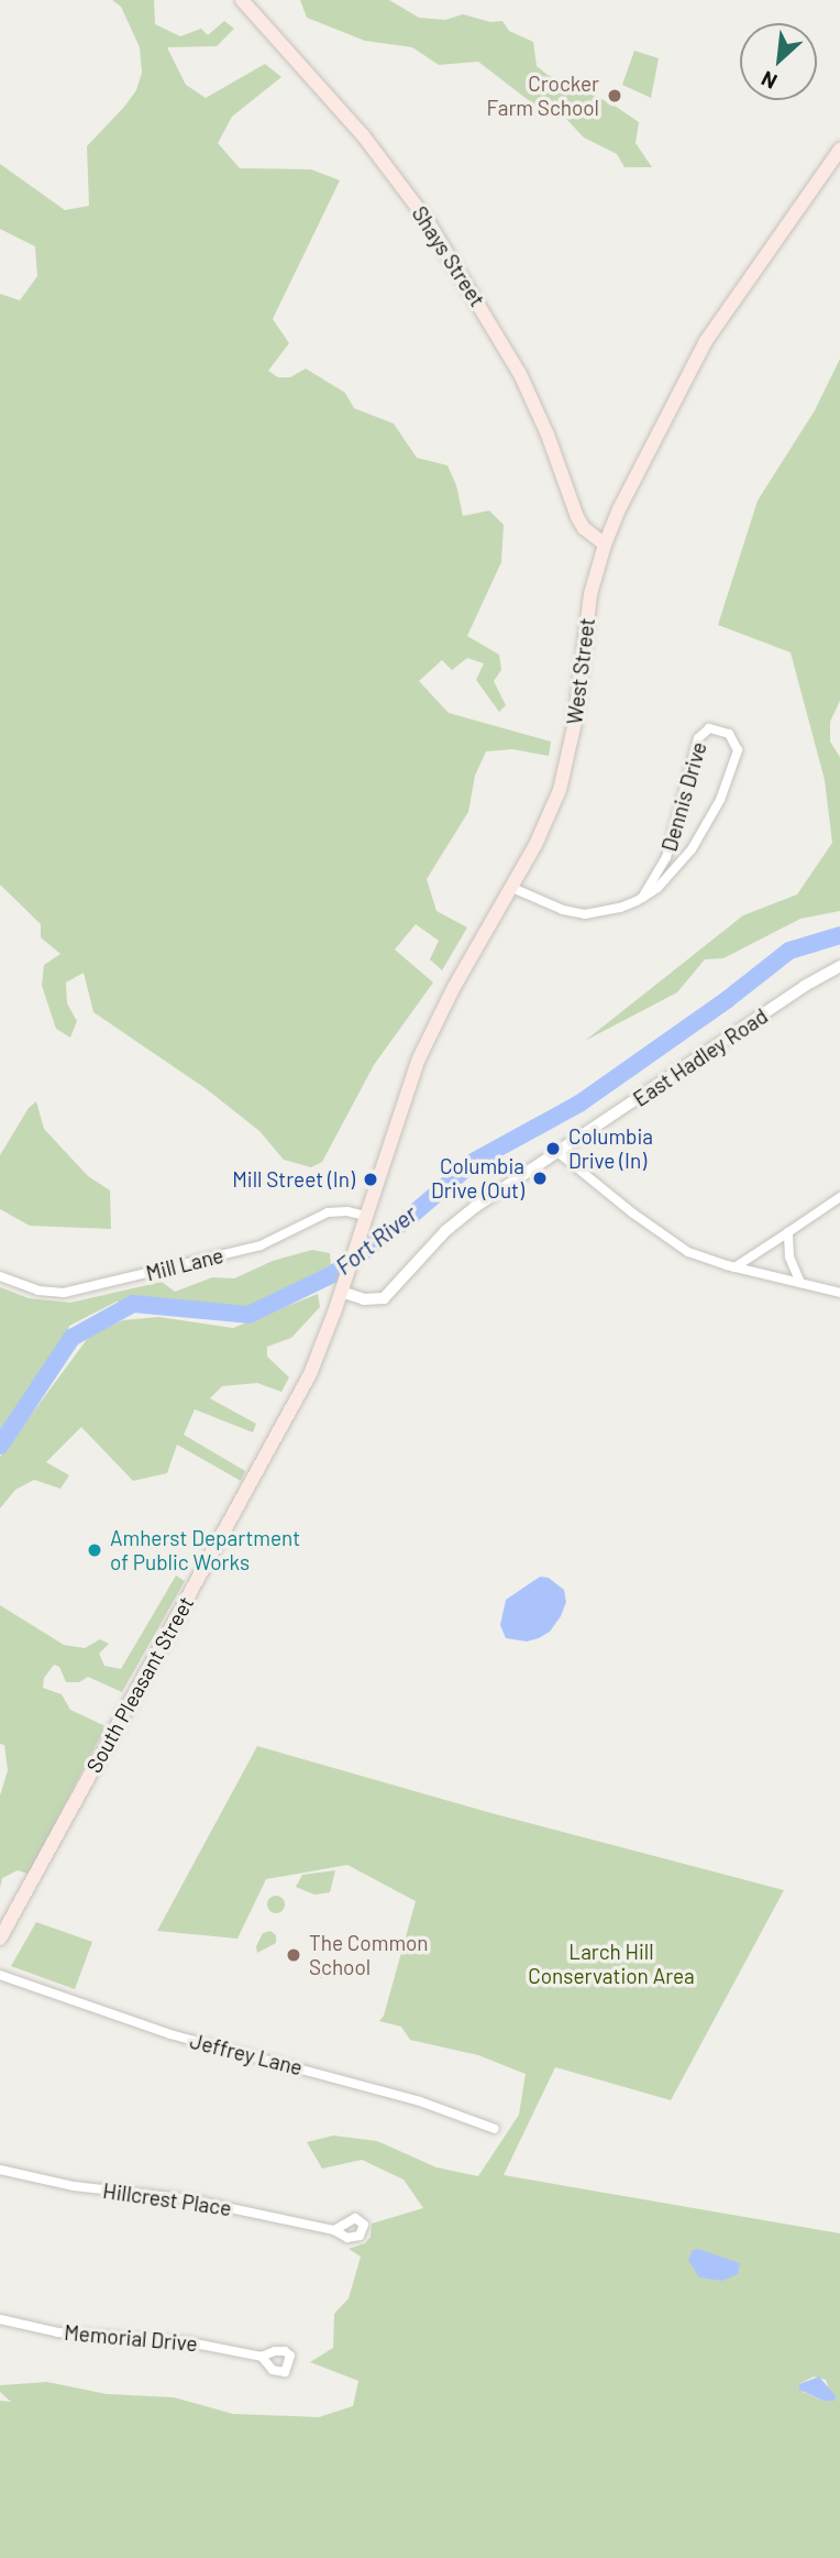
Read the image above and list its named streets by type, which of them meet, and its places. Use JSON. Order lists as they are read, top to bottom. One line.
{"streets":{"main road":["Shays Street","West Street","South Pleasant Street"],"street":["Dennis Drive","East Hadley Road","Mill Lane","Jeffrey Lane","Hillcrest Place","Memorial Drive"]},"crossings":[["Shays Street","West Street"],["West Street","Dennis Drive"],["West Street","Mill Lane"],["West Street","South Pleasant Street"],["East Hadley Road","South Pleasant Street"],["Mill Lane","South Pleasant Street"]],"water":["Fort River"],"parks":["Larch Hill Conservation Area"],"places":["Crocker Farm School","Columbia Drive (In)","Columbia Drive (Out)","Mill Street (In)","Amherst Department of Public Works","The Common School"],"north":"bottom left"}
